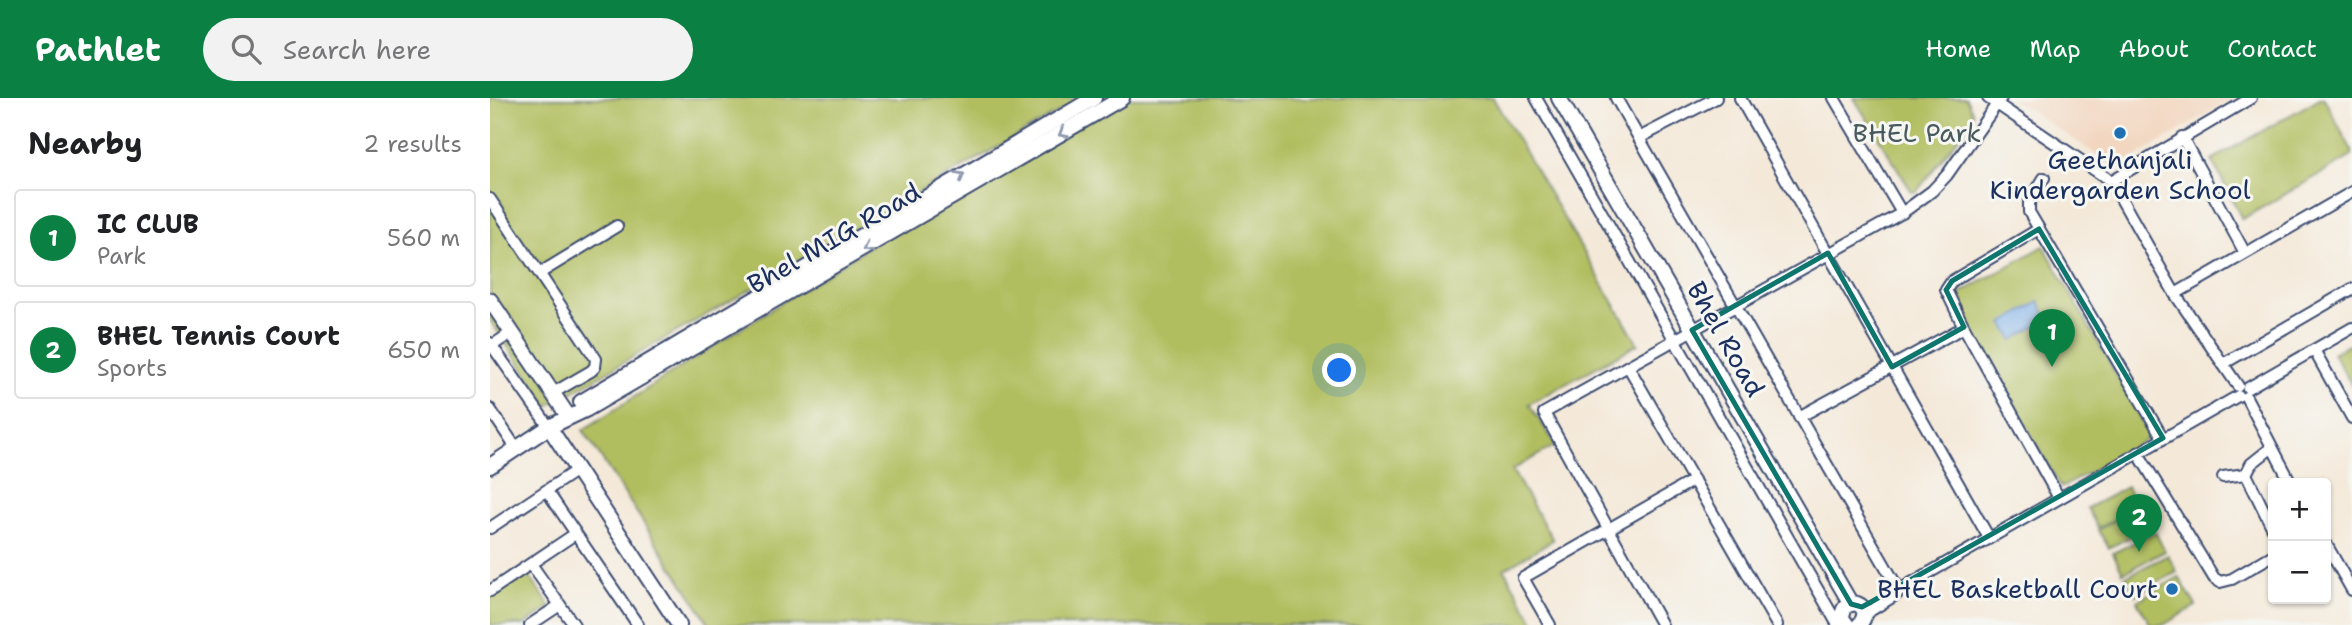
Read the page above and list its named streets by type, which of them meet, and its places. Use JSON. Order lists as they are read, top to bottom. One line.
{"streets":{"street":["Bhel MIG Road","Bhel Road"]},"parks":["BHEL Park"],"places":["Geethanjali Kindergarden School","BHEL Basketball Court"],"page":{"header":"Pathlet","search":"Search here","nav":["Home","Map","About","Contact"],"heading":["Nearby","2 results"],"list":[{"mark":"1","name":"IC CLUB","note":"Park","value":"560 m"},{"mark":"2","name":"BHEL Tennis Court","note":"Sports","value":"650 m"}],"pins":["1","2"],"map_buttons":["+","−"]}}
